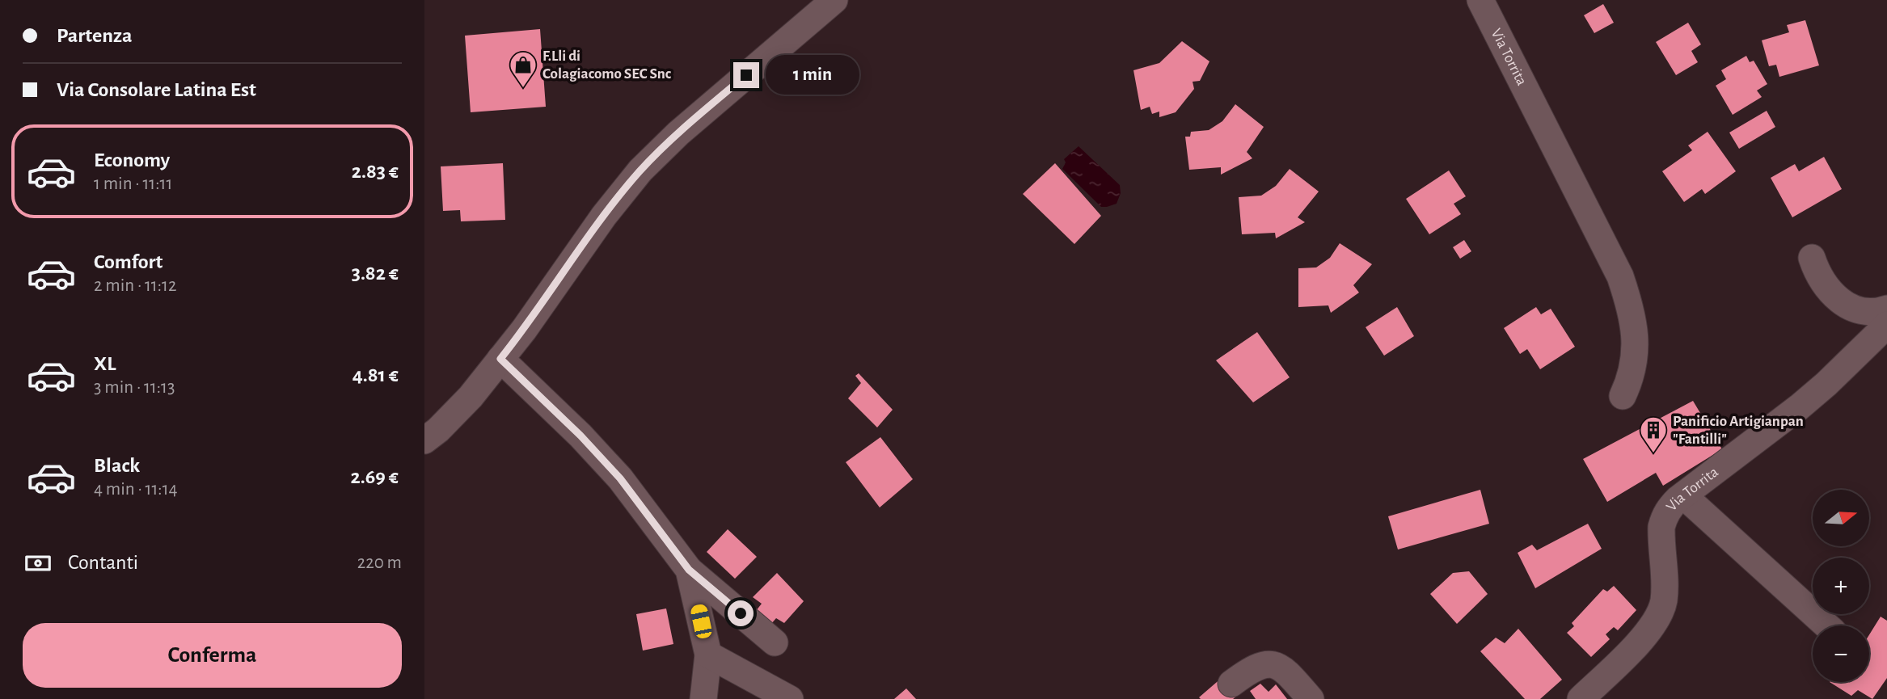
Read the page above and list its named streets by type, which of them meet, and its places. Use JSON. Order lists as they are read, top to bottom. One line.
{"streets":{"street":["Via Torrita"]},"places":{"shop":["F.Lli di Colagiacomo SEC Snc"],"building":["Panificio Artigianpan \"Fantilli\""]},"north":"right","page":{"banner":["Partenza","Via Consolare Latina Est"],"bubble":"1 min","list":[{"name":"Economy","note":"1 min · 11:11","value":"2.83 €"},{"name":"Comfort","note":"2 min · 11:12","value":"3.82 €"},{"name":"XL","note":"3 min · 11:13","value":"4.81 €"},{"name":"Black","note":"4 min · 11:14","value":"2.69 €"}],"map_buttons":["+","−"],"pay":["Contanti","220 m"],"buttons":"Conferma"}}
